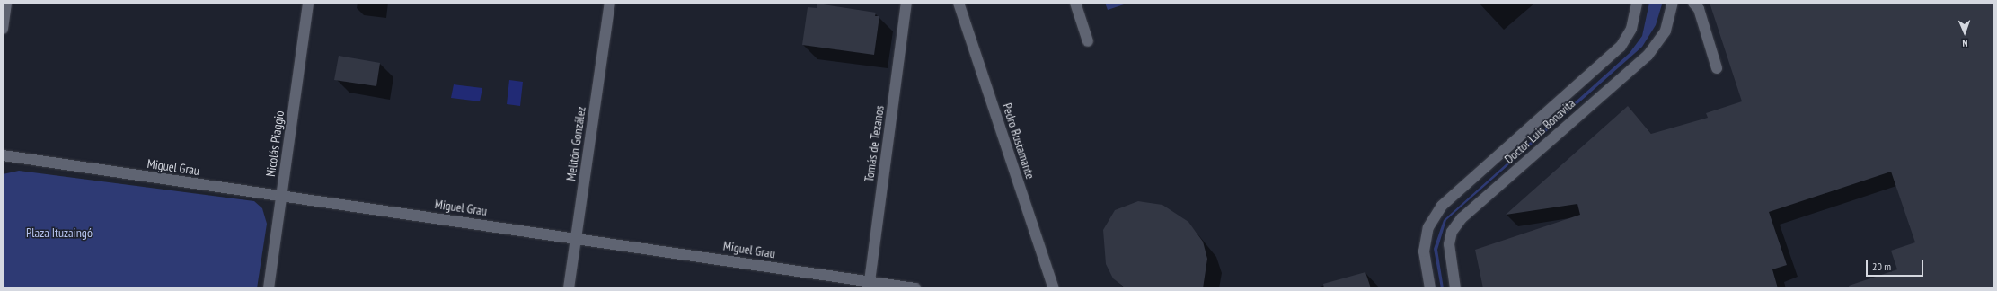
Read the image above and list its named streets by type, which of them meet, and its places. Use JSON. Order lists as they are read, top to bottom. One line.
{"streets":{"street":["Doctor Luis Bonavita","Pedro Bustamante","Nicolás Piaggio","Melitón González","Tomás de Tezanos","Miguel Grau"]},"crossings":[["Nicolás Piaggio","Miguel Grau"],["Melitón González","Miguel Grau"],["Tomás de Tezanos","Miguel Grau"]],"parks":["Plaza Ituzaingó"],"scale_bar":"20 m","north":"bottom"}
